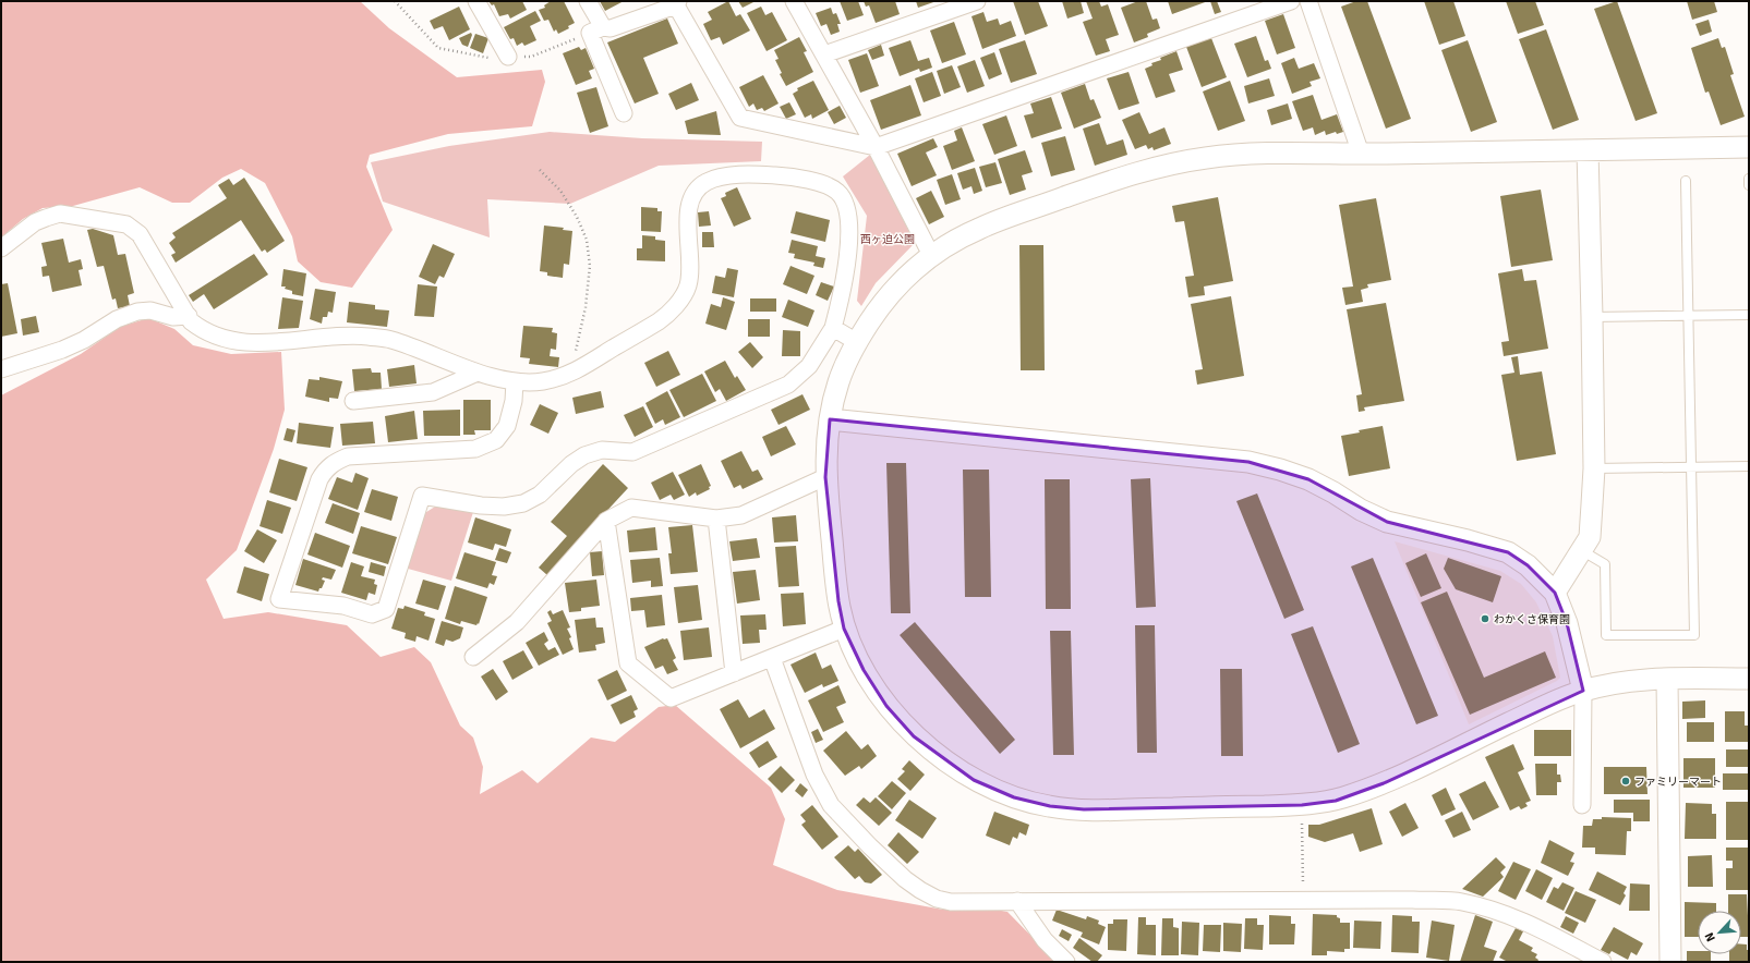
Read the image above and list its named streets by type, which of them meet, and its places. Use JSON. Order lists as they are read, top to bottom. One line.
{"parks":["西ヶ迫公園"],"places":["わかくさ保育園","ファミリーマート"],"north":"bottom left"}
